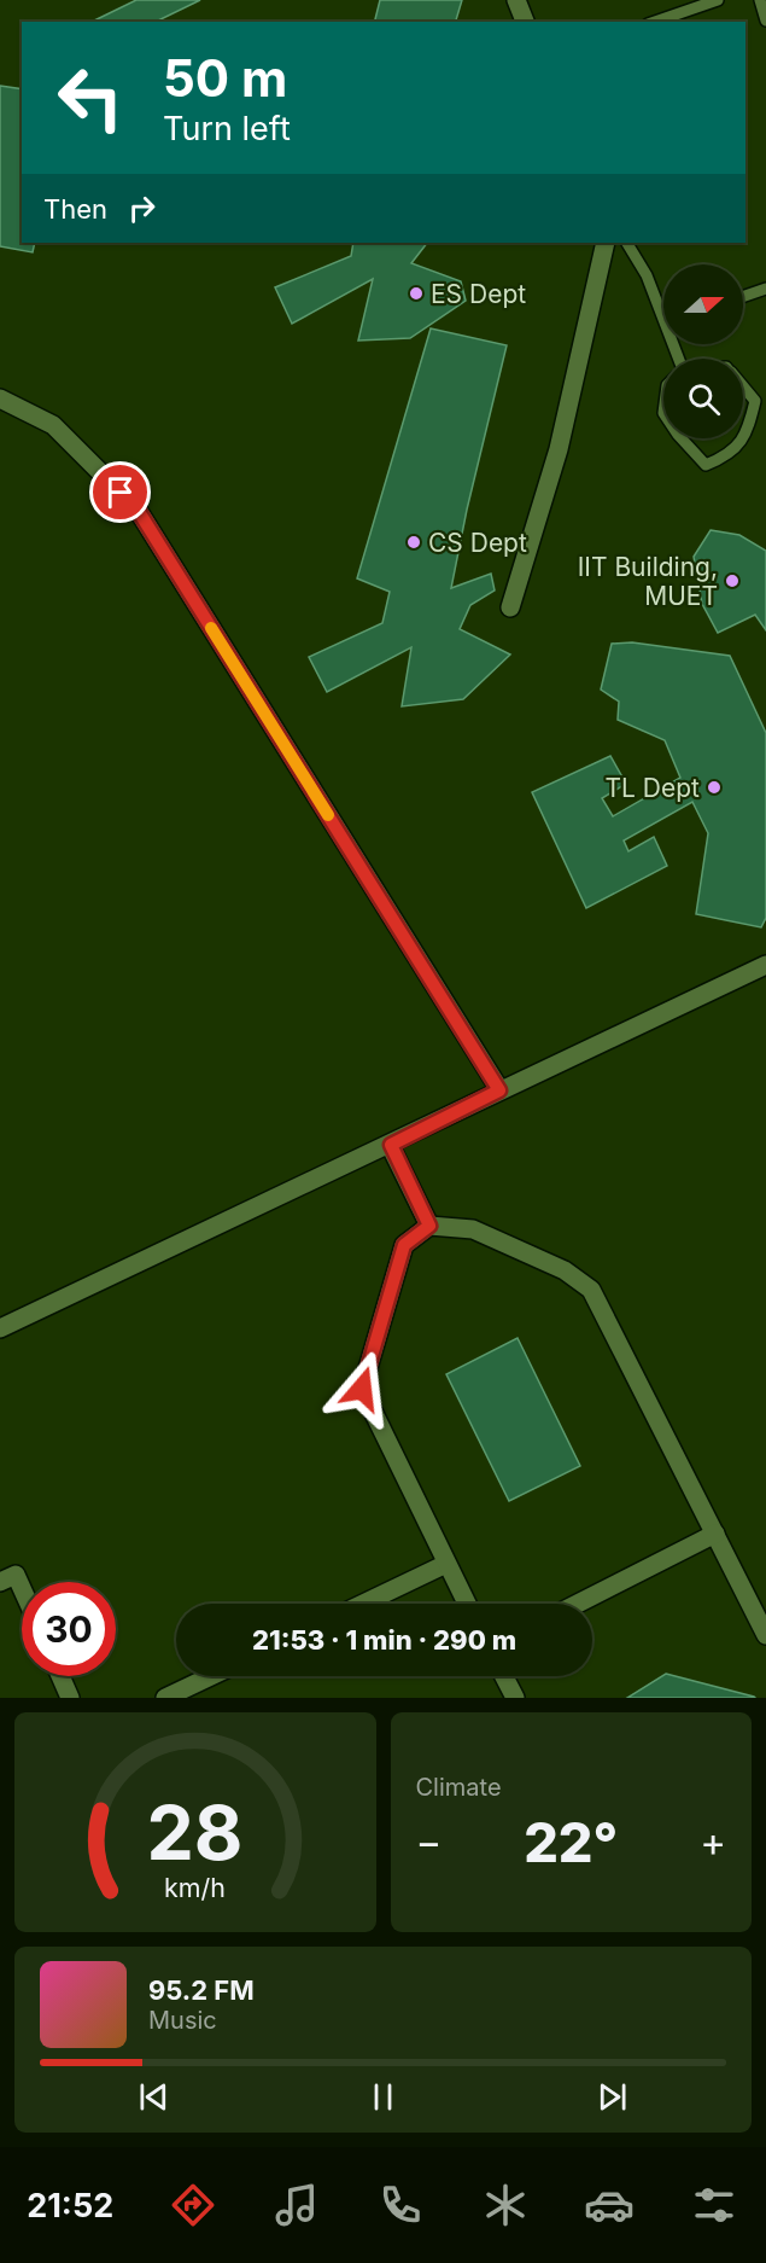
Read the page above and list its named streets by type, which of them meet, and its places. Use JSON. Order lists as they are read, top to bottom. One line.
{"places":["ES Dept","CS Dept","IIT Building, MUET","TL Dept"],"north":"right","page":{"turn":["50 m","Turn left"],"then":"Then","limit":"30","trip":"21:53 · 1 min · 290 m","tile":"Climate","heat":["−","22°","+"],"song":["95.2 FM","Music"],"tabs":"21:52","gauge":["28","km/h"]}}
